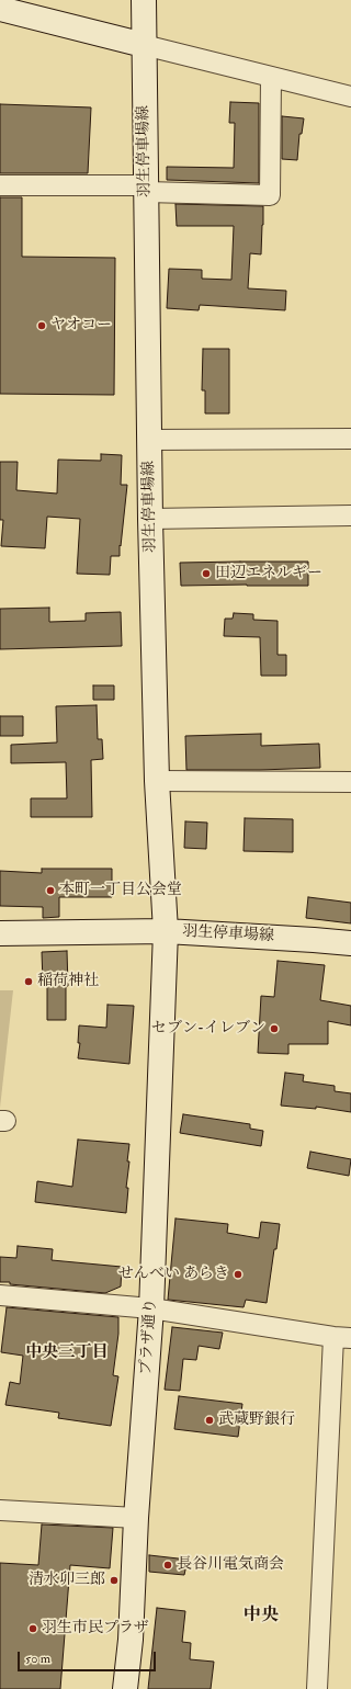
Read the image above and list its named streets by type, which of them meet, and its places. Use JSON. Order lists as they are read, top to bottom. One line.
{"streets":{"main road":["羽生停車場線","プラザ通り"]},"crossings":[["羽生停車場線","プラザ通り"]],"districts":["中央三丁目","中央"],"places":["ヤオコー","田辺エネルギー","本町一丁目公会堂","稲荷神社","セブン-イレブン","せんべい あらき","武蔵野銀行","長谷川電気商会","清水卯三郎","羽生市民プラザ"],"scale_bar":"50 m"}
